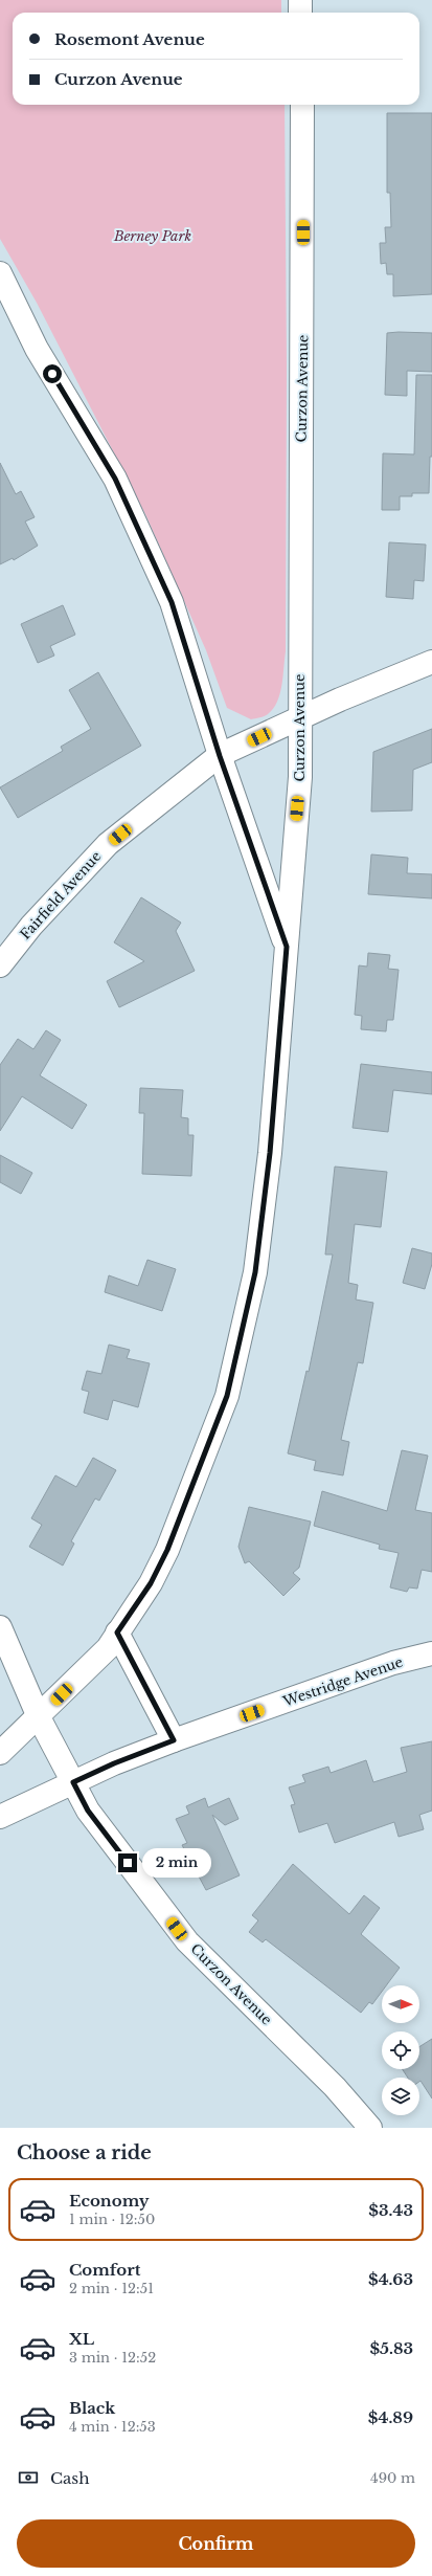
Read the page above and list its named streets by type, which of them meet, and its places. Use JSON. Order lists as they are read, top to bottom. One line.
{"streets":{"street":["Curzon Avenue","Fairfield Avenue","Westridge Avenue"]},"crossings":[["Curzon Avenue","Fairfield Avenue"],["Curzon Avenue","Westridge Avenue"]],"parks":["Berney Park"],"north":"right","page":{"banner":["Rosemont Avenue","Curzon Avenue"],"bubble":"2 min","heading":"Choose a ride","list":[{"name":"Economy","note":"1 min · 12:50","value":"$3.43"},{"name":"Comfort","note":"2 min · 12:51","value":"$4.63"},{"name":"XL","note":"3 min · 12:52","value":"$5.83"},{"name":"Black","note":"4 min · 12:53","value":"$4.89"}],"pay":["Cash","490 m"],"buttons":"Confirm"}}
